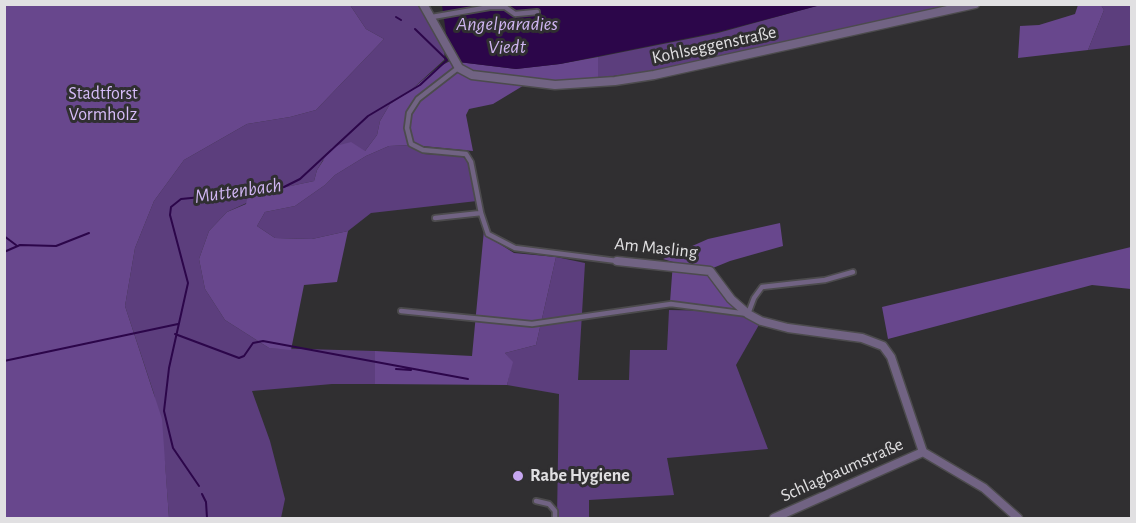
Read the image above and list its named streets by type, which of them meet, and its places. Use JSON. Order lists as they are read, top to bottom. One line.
{"streets":{"street":["Kohlseggenstraße","Am Masling","Schlagbaumstraße"]},"crossings":[["Kohlseggenstraße","Am Masling"],["Am Masling","Schlagbaumstraße"]],"water":["Angelparadies Viedt","Muttenbach"],"parks":["Stadtforst Vormholz"],"places":["Rabe Hygiene"]}
